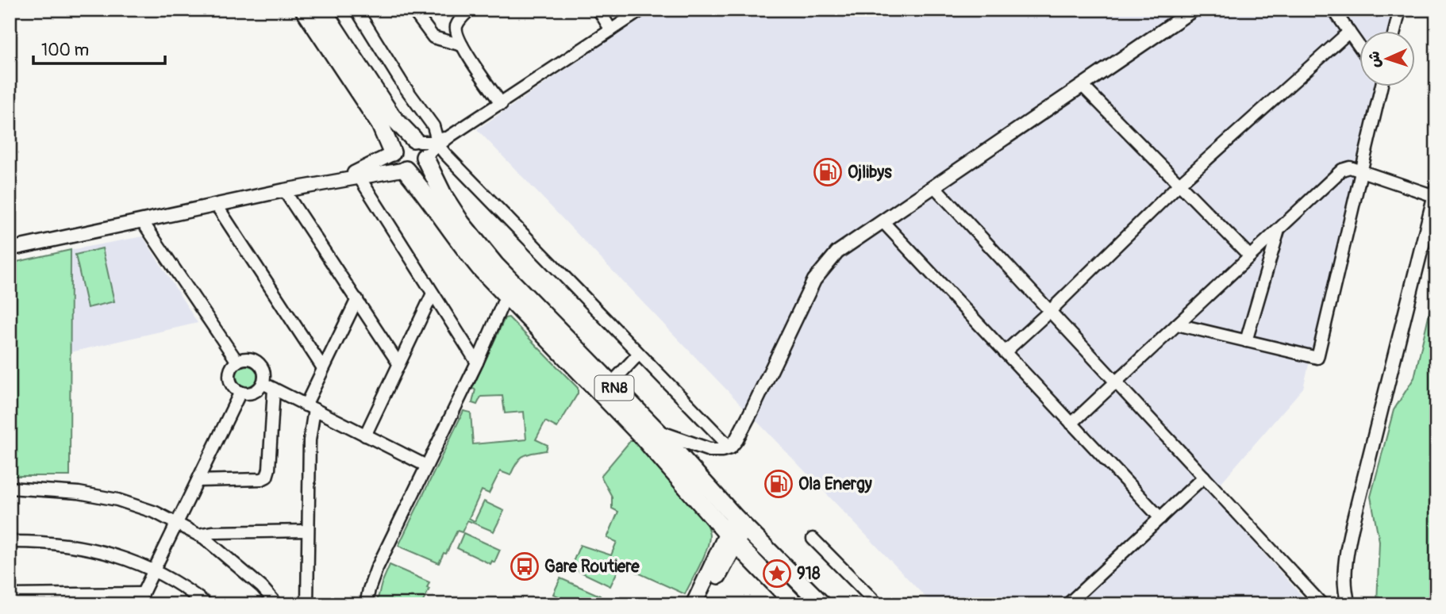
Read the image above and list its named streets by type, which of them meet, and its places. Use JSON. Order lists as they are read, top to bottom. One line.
{"streets":{"main road":["RN8"]},"places":{"fuel station":["Ojlibys","Ola Energy"],"bus stop":["Gare Routiere"],"place":["918"]},"scale_bar":"100 m","north":"left"}
